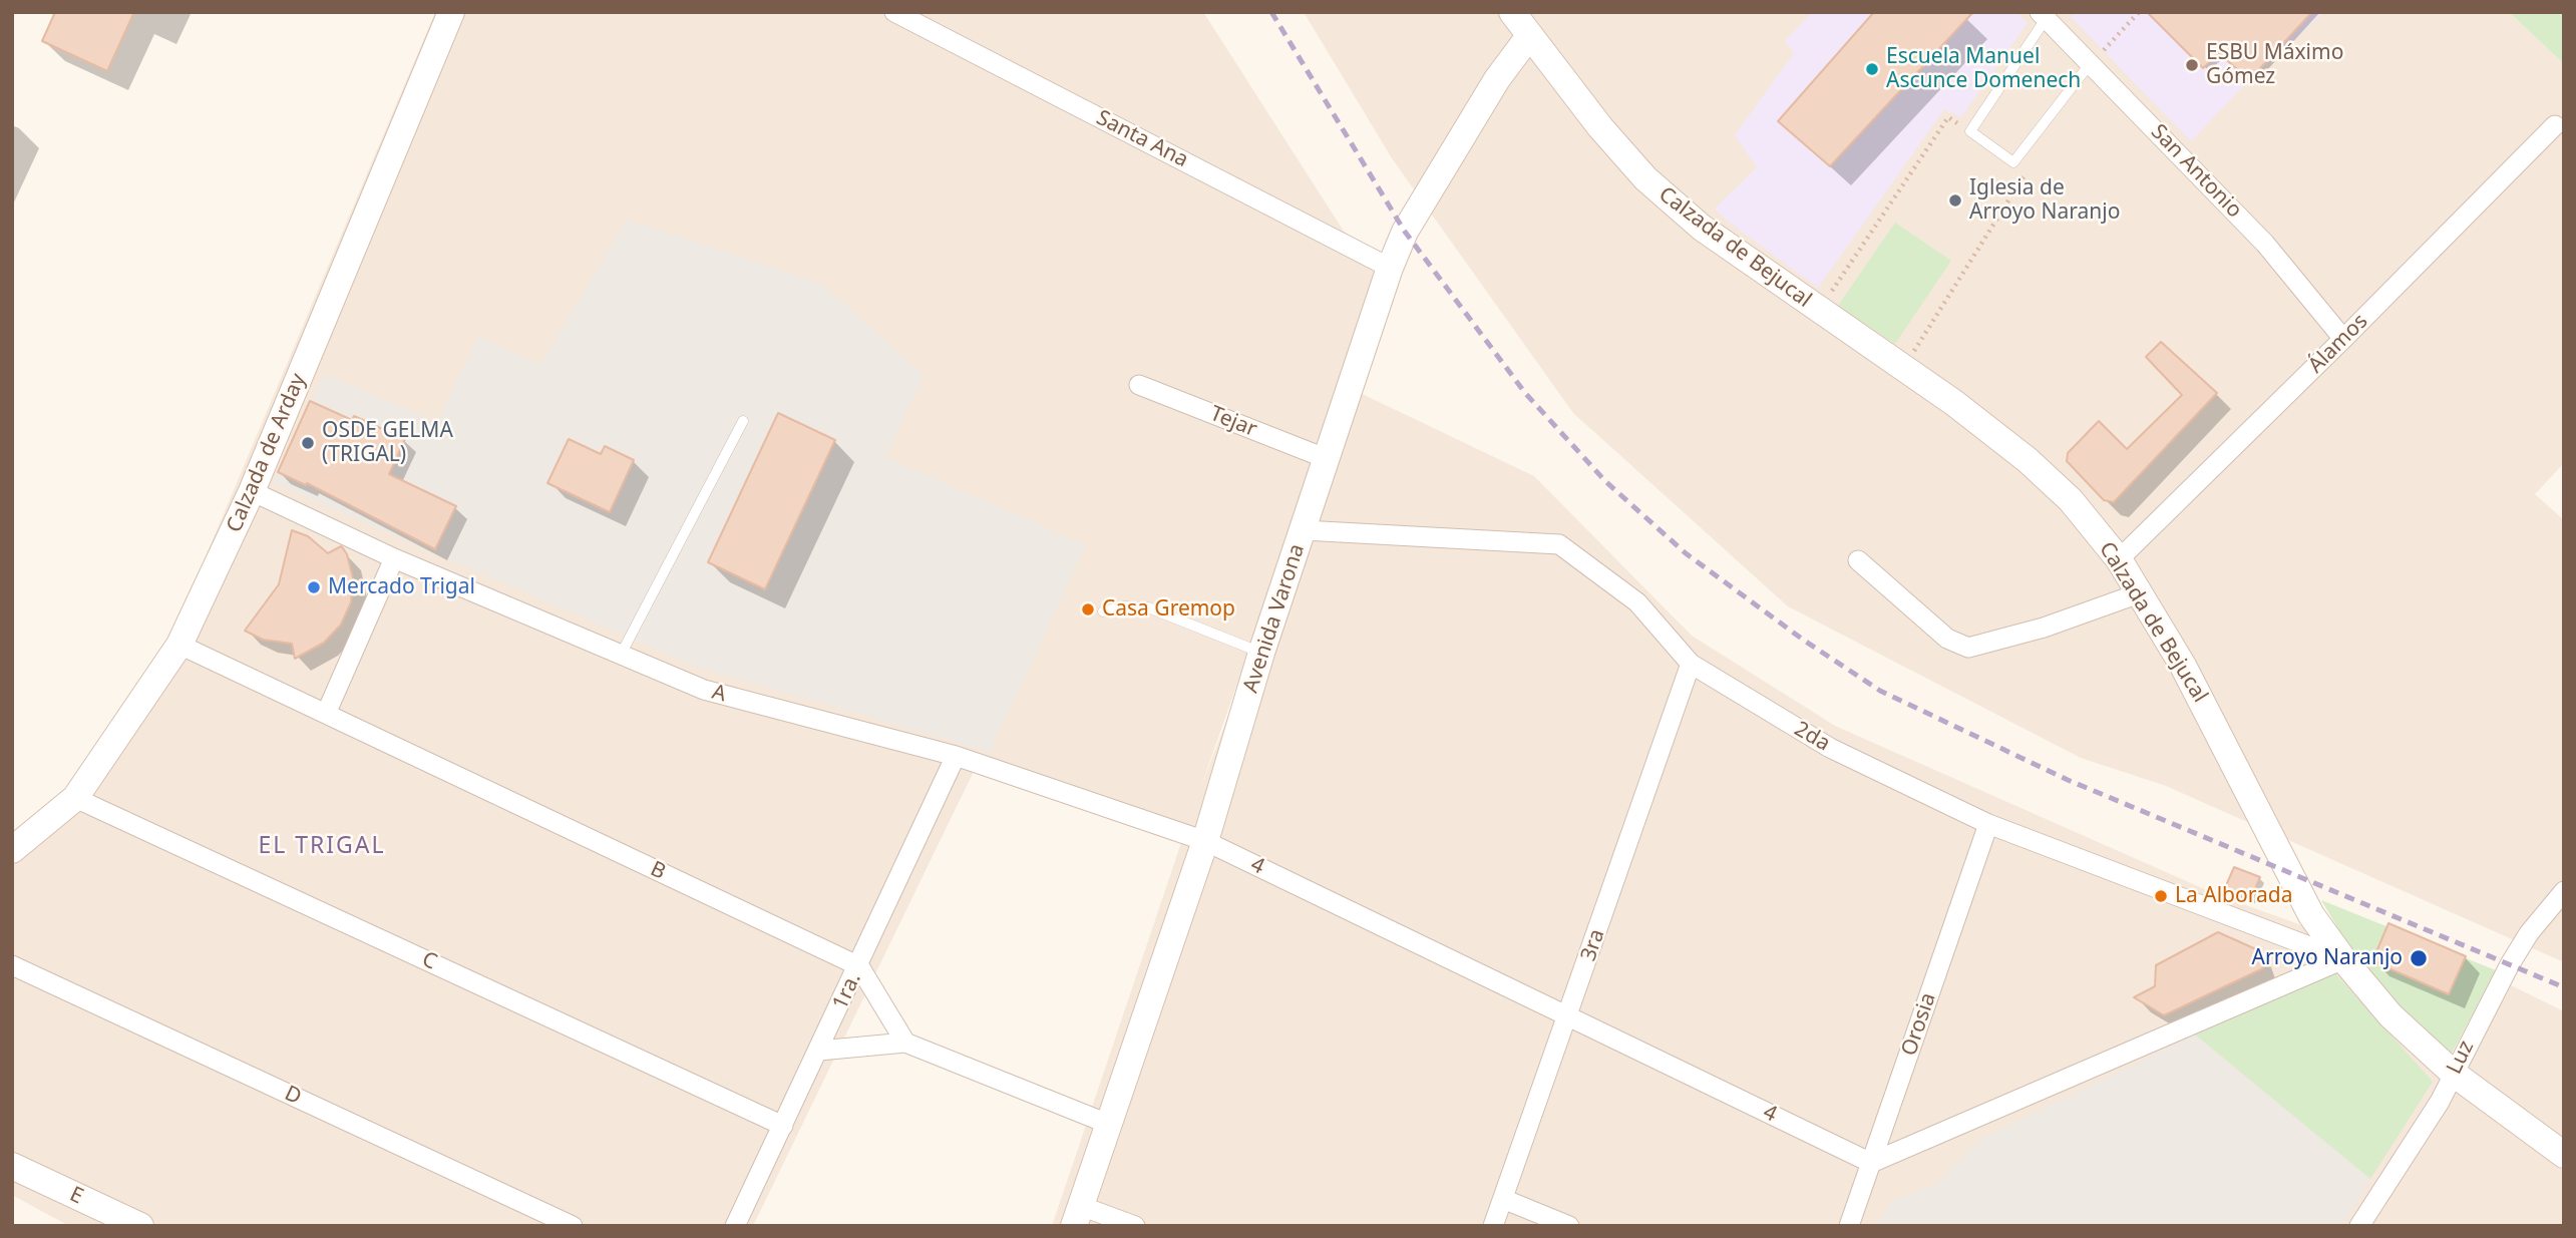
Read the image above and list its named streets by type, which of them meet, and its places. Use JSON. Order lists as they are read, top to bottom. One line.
{"streets":{"street":["Santa Ana","San Antonio","Calzada de Bejucal","Álamos","Tejar","Calzada de Arday","Avenida Varona","A","2da","4","B","3ra","C","1ra.","Orosia","Luz","D","E"]},"crossings":[["Santa Ana","Avenida Varona"],["San Antonio","Álamos"],["Calzada de Bejucal","Álamos"],["Calzada de Bejucal","Avenida Varona"],["Calzada de Bejucal","2da"],["Calzada de Bejucal","Luz"],["Tejar","Avenida Varona"],["Calzada de Arday","A"],["Calzada de Arday","B"],["Calzada de Arday","C"],["Avenida Varona","A"],["Avenida Varona","2da"],["Avenida Varona","4"],["A","4"],["A","1ra."],["2da","3ra"],["2da","Orosia"],["4","3ra"],["4","Orosia"],["B","1ra."],["C","1ra."]],"districts":["EL TRIGAL"],"places":["ESBU Máximo Gómez","Escuela Manuel Ascunce Domenech","Iglesia de Arroyo Naranjo","OSDE GELMA (TRIGAL)","Mercado Trigal","Casa Gremop","La Alborada","Arroyo Naranjo"]}
